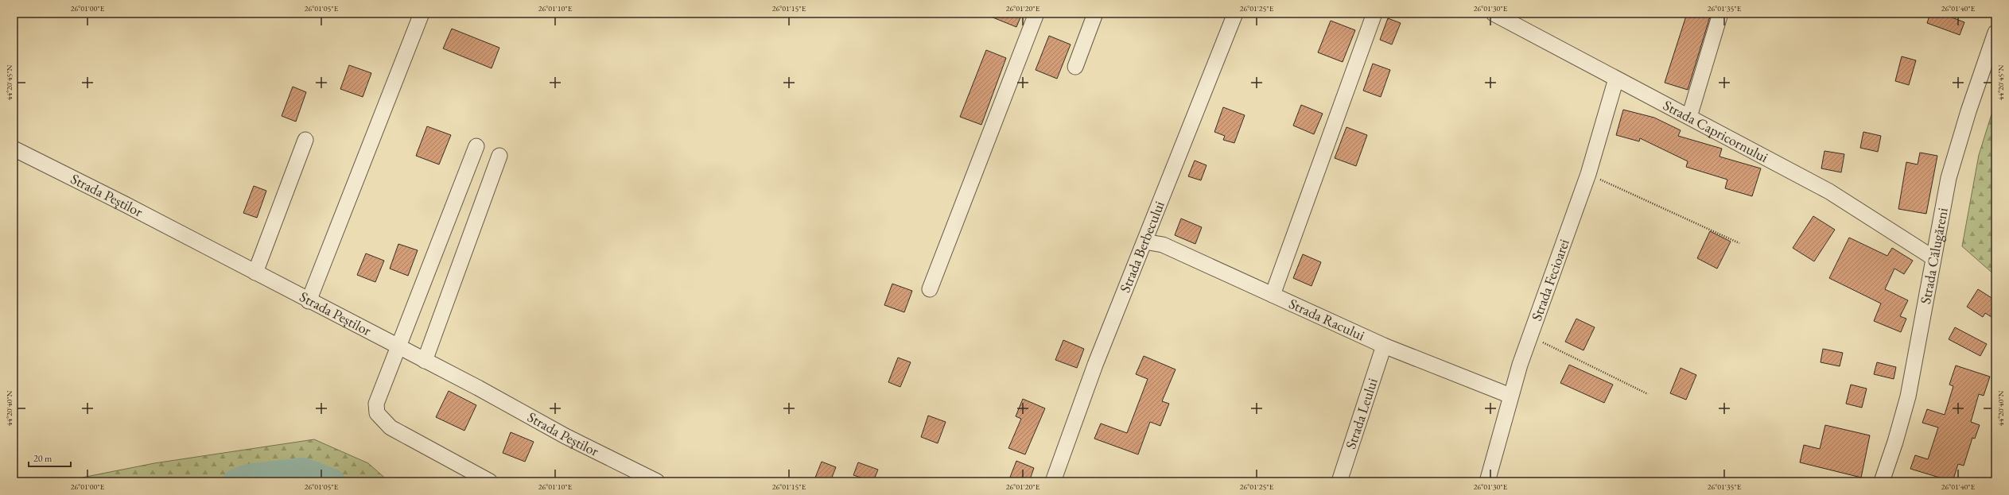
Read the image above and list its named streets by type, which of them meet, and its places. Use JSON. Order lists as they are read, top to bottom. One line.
{"streets":{"street":["Strada Capricornului","Strada Peștilor","Strada Berbecului","Strada Călugăreni","Strada Fecioarei","Strada Racului","Strada Leului"]},"crossings":[["Strada Capricornului","Strada Călugăreni"],["Strada Capricornului","Strada Fecioarei"],["Strada Berbecului","Strada Racului"],["Strada Fecioarei","Strada Racului"],["Strada Racului","Strada Leului"]],"scale_bar":"20 m","coordinates":["26°01'00\"E","26°01'05\"E","26°01'10\"E","26°01'15\"E","26°01'20\"E","26°01'25\"E","26°01'30\"E","26°01'35\"E","26°01'40\"E","44°20'45\"N","44°20'40\"N"]}
